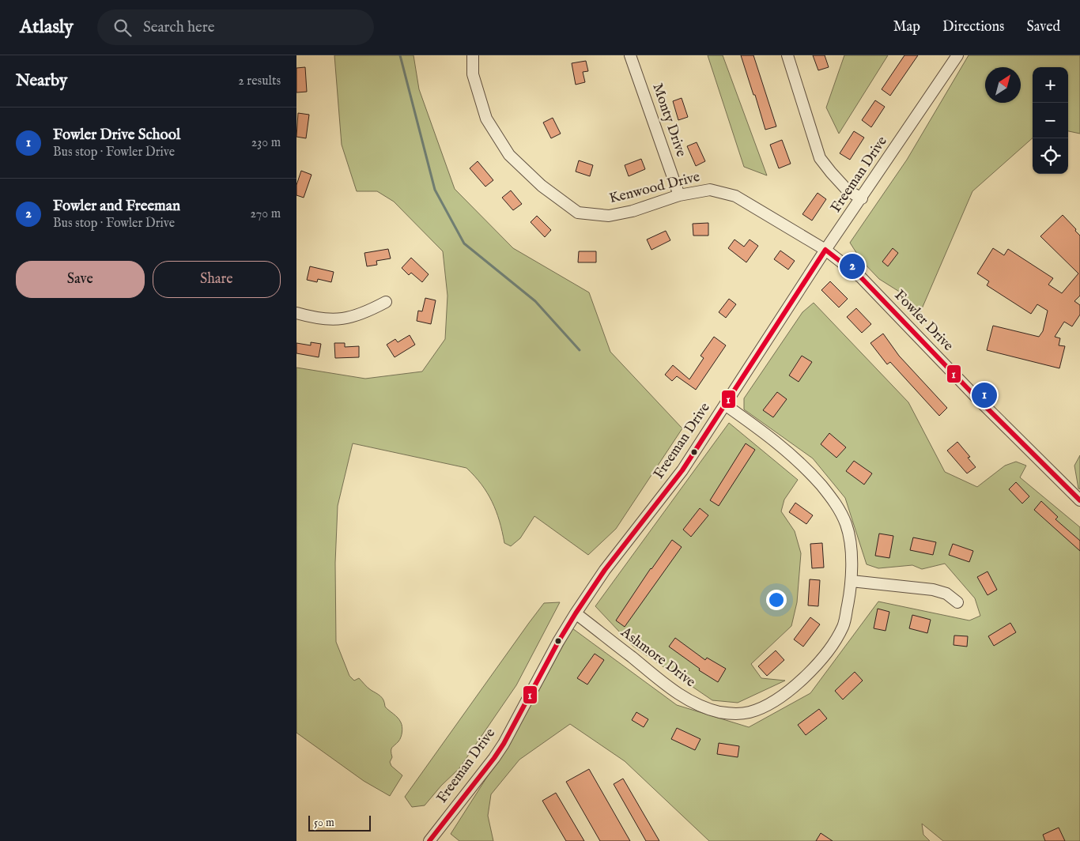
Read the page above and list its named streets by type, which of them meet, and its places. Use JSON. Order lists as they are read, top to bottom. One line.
{"streets":{"street":["Monty Drive","Freeman Drive","Kenwood Drive","Fowler Drive","Ashmore Drive"]},"crossings":[["Monty Drive","Kenwood Drive"],["Freeman Drive","Kenwood Drive"],["Freeman Drive","Fowler Drive"],["Freeman Drive","Ashmore Drive"],["Kenwood Drive","Fowler Drive"]],"lines":["transit line 1"],"scale_bar":"50 m","north":"top right","page":{"header":"Atlasly","search":"Search here","nav":["Map","Directions","Saved"],"heading":["Nearby","2 results"],"map_buttons":["+","−"],"list":[{"mark":"1","name":"Fowler Drive School","note":"Bus stop · Fowler Drive","value":"230 m"},{"mark":"2","name":"Fowler and Freeman","note":"Bus stop · Fowler Drive","value":"270 m"}],"buttons":["Save","Share"],"pins":["2","1"],"scale":"50 m"}}
